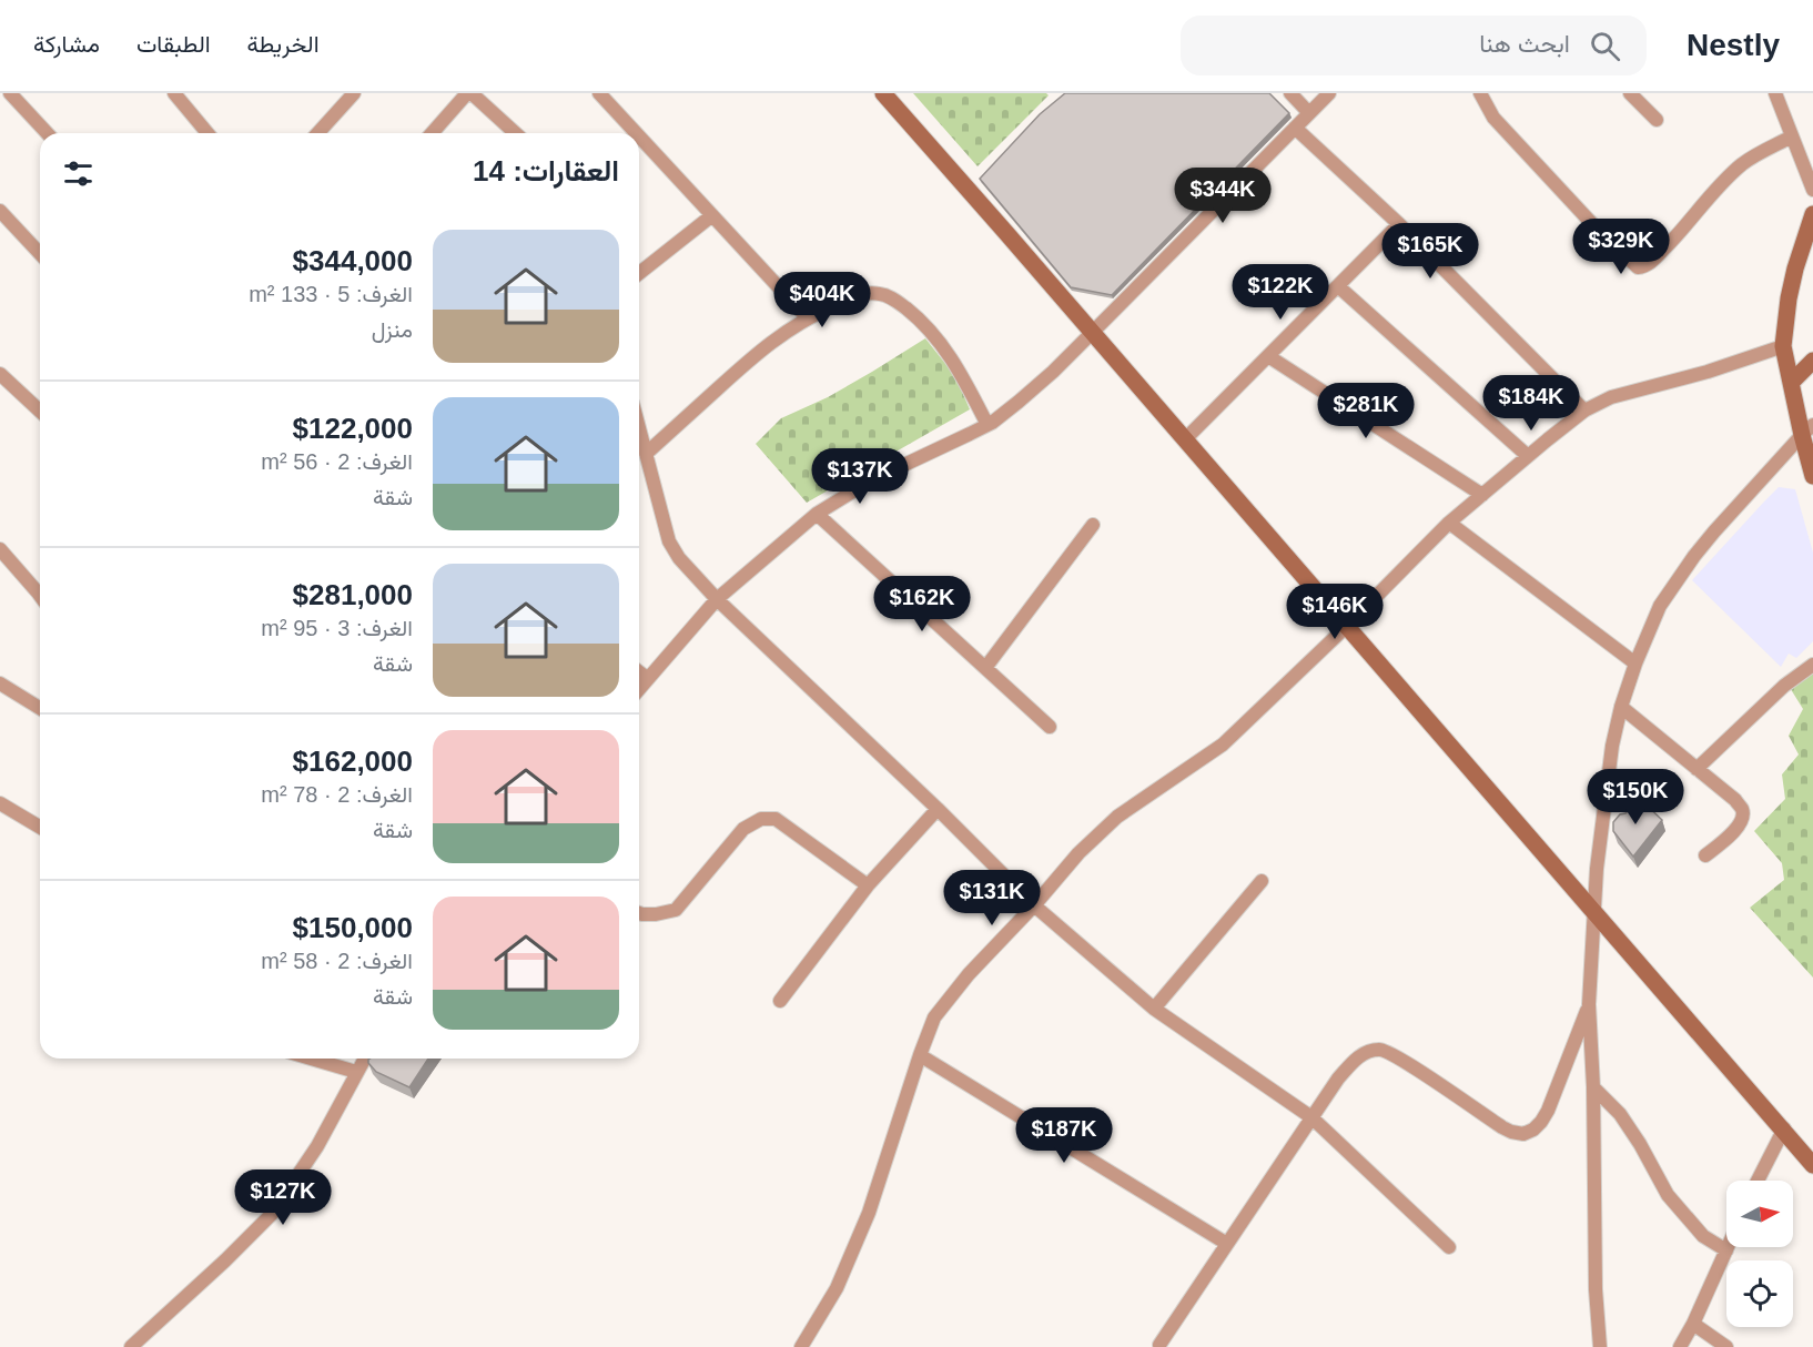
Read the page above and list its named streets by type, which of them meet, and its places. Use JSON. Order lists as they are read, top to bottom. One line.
{"north":"right","page":{"header":"Nestly","search":"ابحث هنا","nav":["الخريطة","الطبقات","مشاركة"],"heading":"العقارات: 14","price":["$344K","$329K","$165K","$122K","$404K","$184K","$281K","$137K","$162K","$146K","$150K","$131K","$187K","$127K"],"list":[{"name":"$344,000","note":"الغرف: 5 · 133 m² · منزل"},{"name":"$122,000","note":"الغرف: 2 · 56 m² · شقة"},{"name":"$281,000","note":"الغرف: 3 · 95 m² · شقة"},{"name":"$162,000","note":"الغرف: 2 · 78 m² · شقة"},{"name":"$150,000","note":"الغرف: 2 · 58 m² · شقة"}]}}
